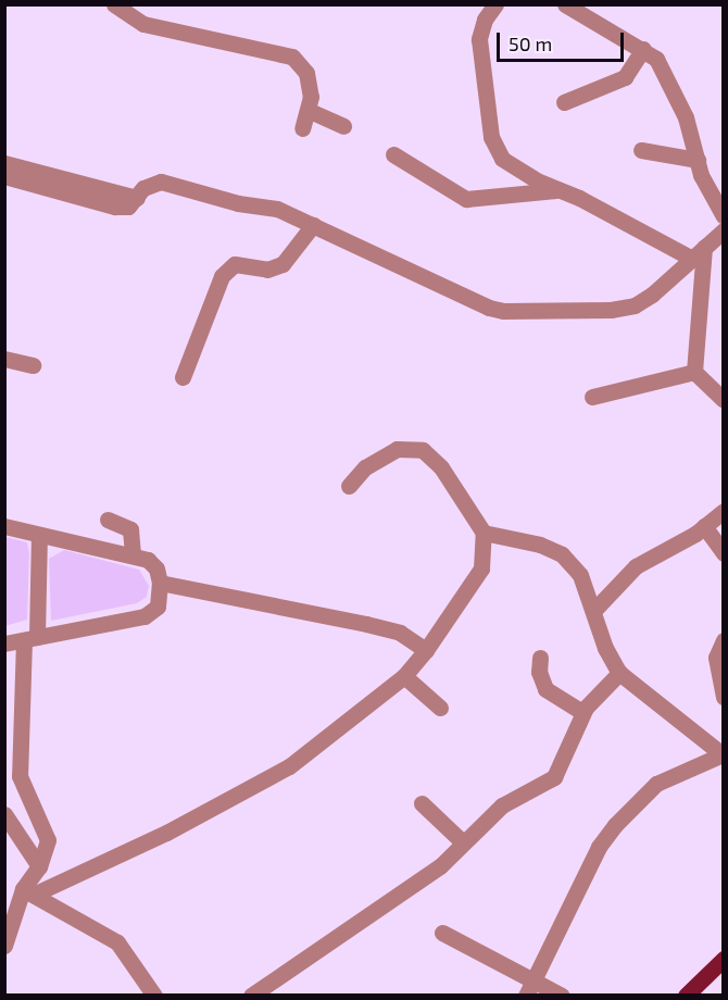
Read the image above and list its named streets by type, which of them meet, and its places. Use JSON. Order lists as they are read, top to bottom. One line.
{"scale_bar":"50 m"}
